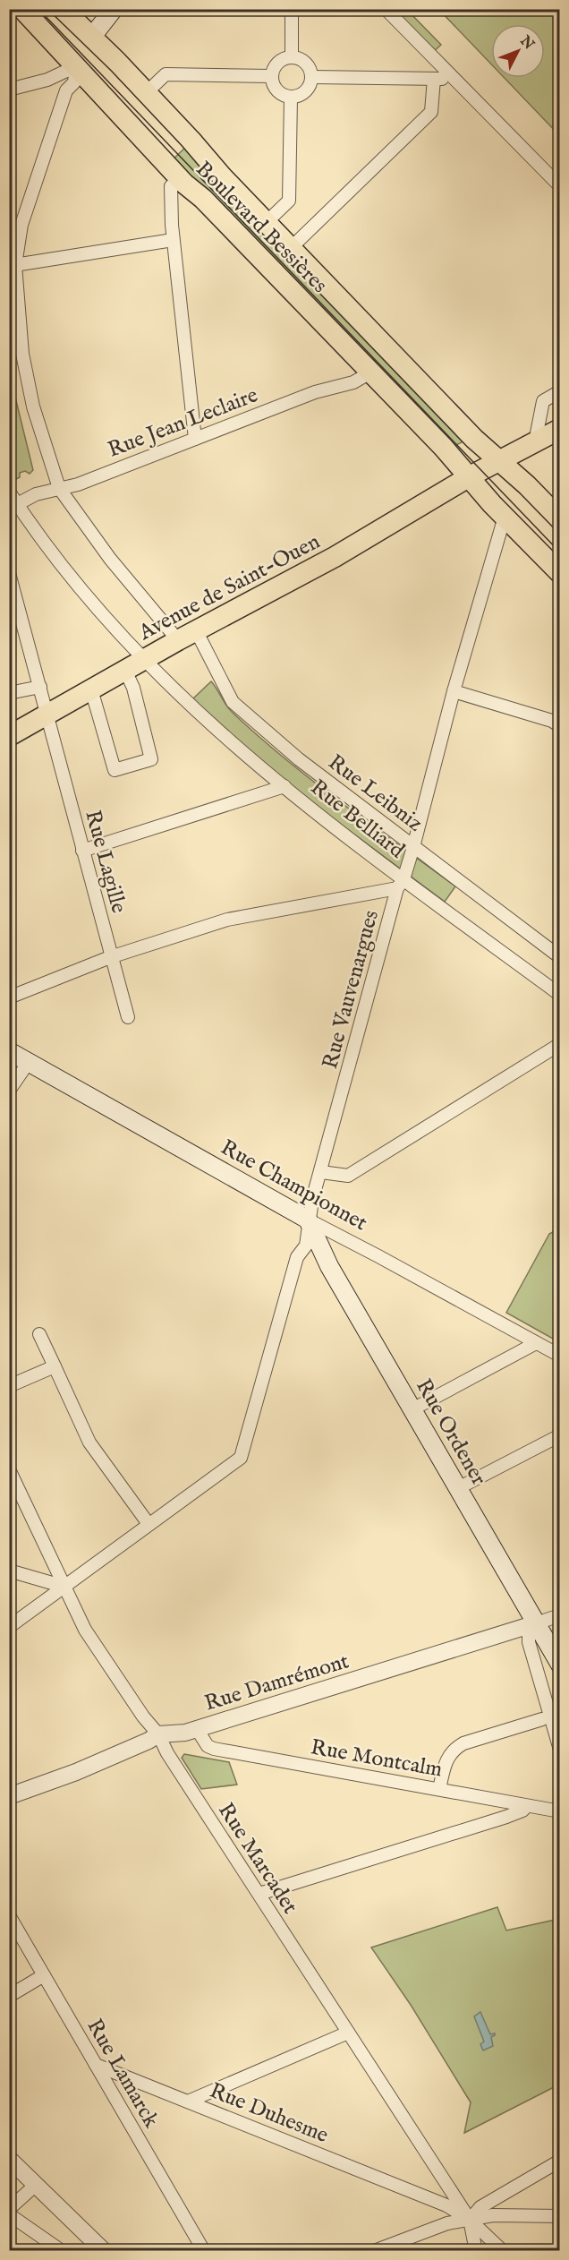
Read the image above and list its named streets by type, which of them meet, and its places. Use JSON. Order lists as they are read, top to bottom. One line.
{"streets":{"main road":["Boulevard Bessières","Avenue de Saint-Ouen","Rue Championnet","Rue Ordener"],"street":["Rue Jean Leclaire","Rue Leibniz","Rue Belliard","Rue Lagille","Rue Vauvenargues","Rue Damrémont","Rue Montcalm","Rue Marcadet","Rue Lamarck","Rue Duhesme"]},"crossings":[["Boulevard Bessières","Rue Jean Leclaire"],["Boulevard Bessières","Avenue de Saint-Ouen"],["Boulevard Bessières","Rue Leibniz"],["Boulevard Bessières","Rue Vauvenargues"],["Rue Jean Leclaire","Rue Leibniz"],["Rue Jean Leclaire","Rue Belliard"],["Avenue de Saint-Ouen","Rue Leibniz"],["Avenue de Saint-Ouen","Rue Belliard"],["Avenue de Saint-Ouen","Rue Lagille"],["Rue Leibniz","Rue Vauvenargues"],["Rue Belliard","Rue Vauvenargues"],["Rue Vauvenargues","Rue Championnet"],["Rue Vauvenargues","Rue Ordener"],["Rue Vauvenargues","Rue Marcadet"],["Rue Championnet","Rue Ordener"],["Rue Ordener","Rue Damrémont"],["Rue Damrémont","Rue Montcalm"],["Rue Damrémont","Rue Marcadet"],["Rue Marcadet","Rue Duhesme"],["Rue Lamarck","Rue Duhesme"]],"north":"top right"}
